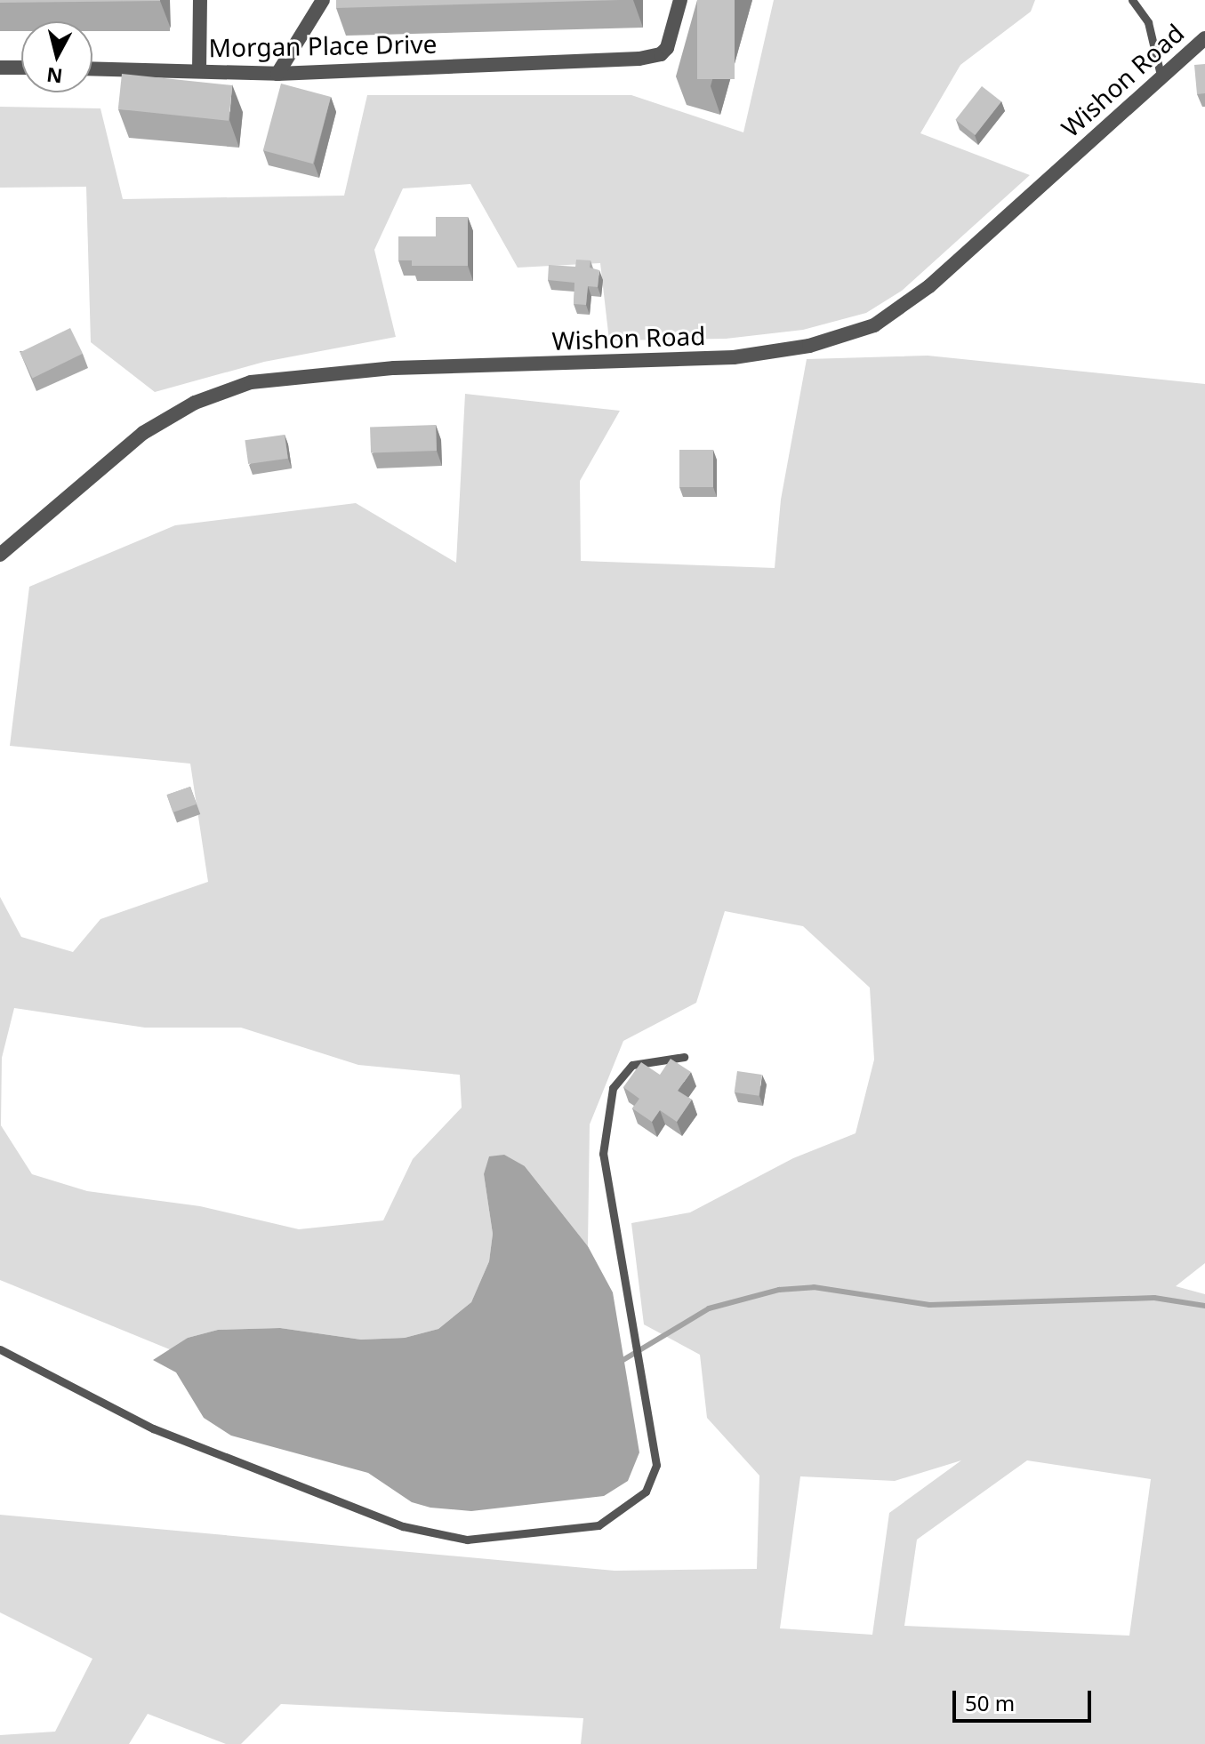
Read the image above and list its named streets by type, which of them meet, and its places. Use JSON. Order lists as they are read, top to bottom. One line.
{"streets":{"street":["Morgan Place Drive","Wishon Road"]},"scale_bar":"50 m","north":"bottom"}
